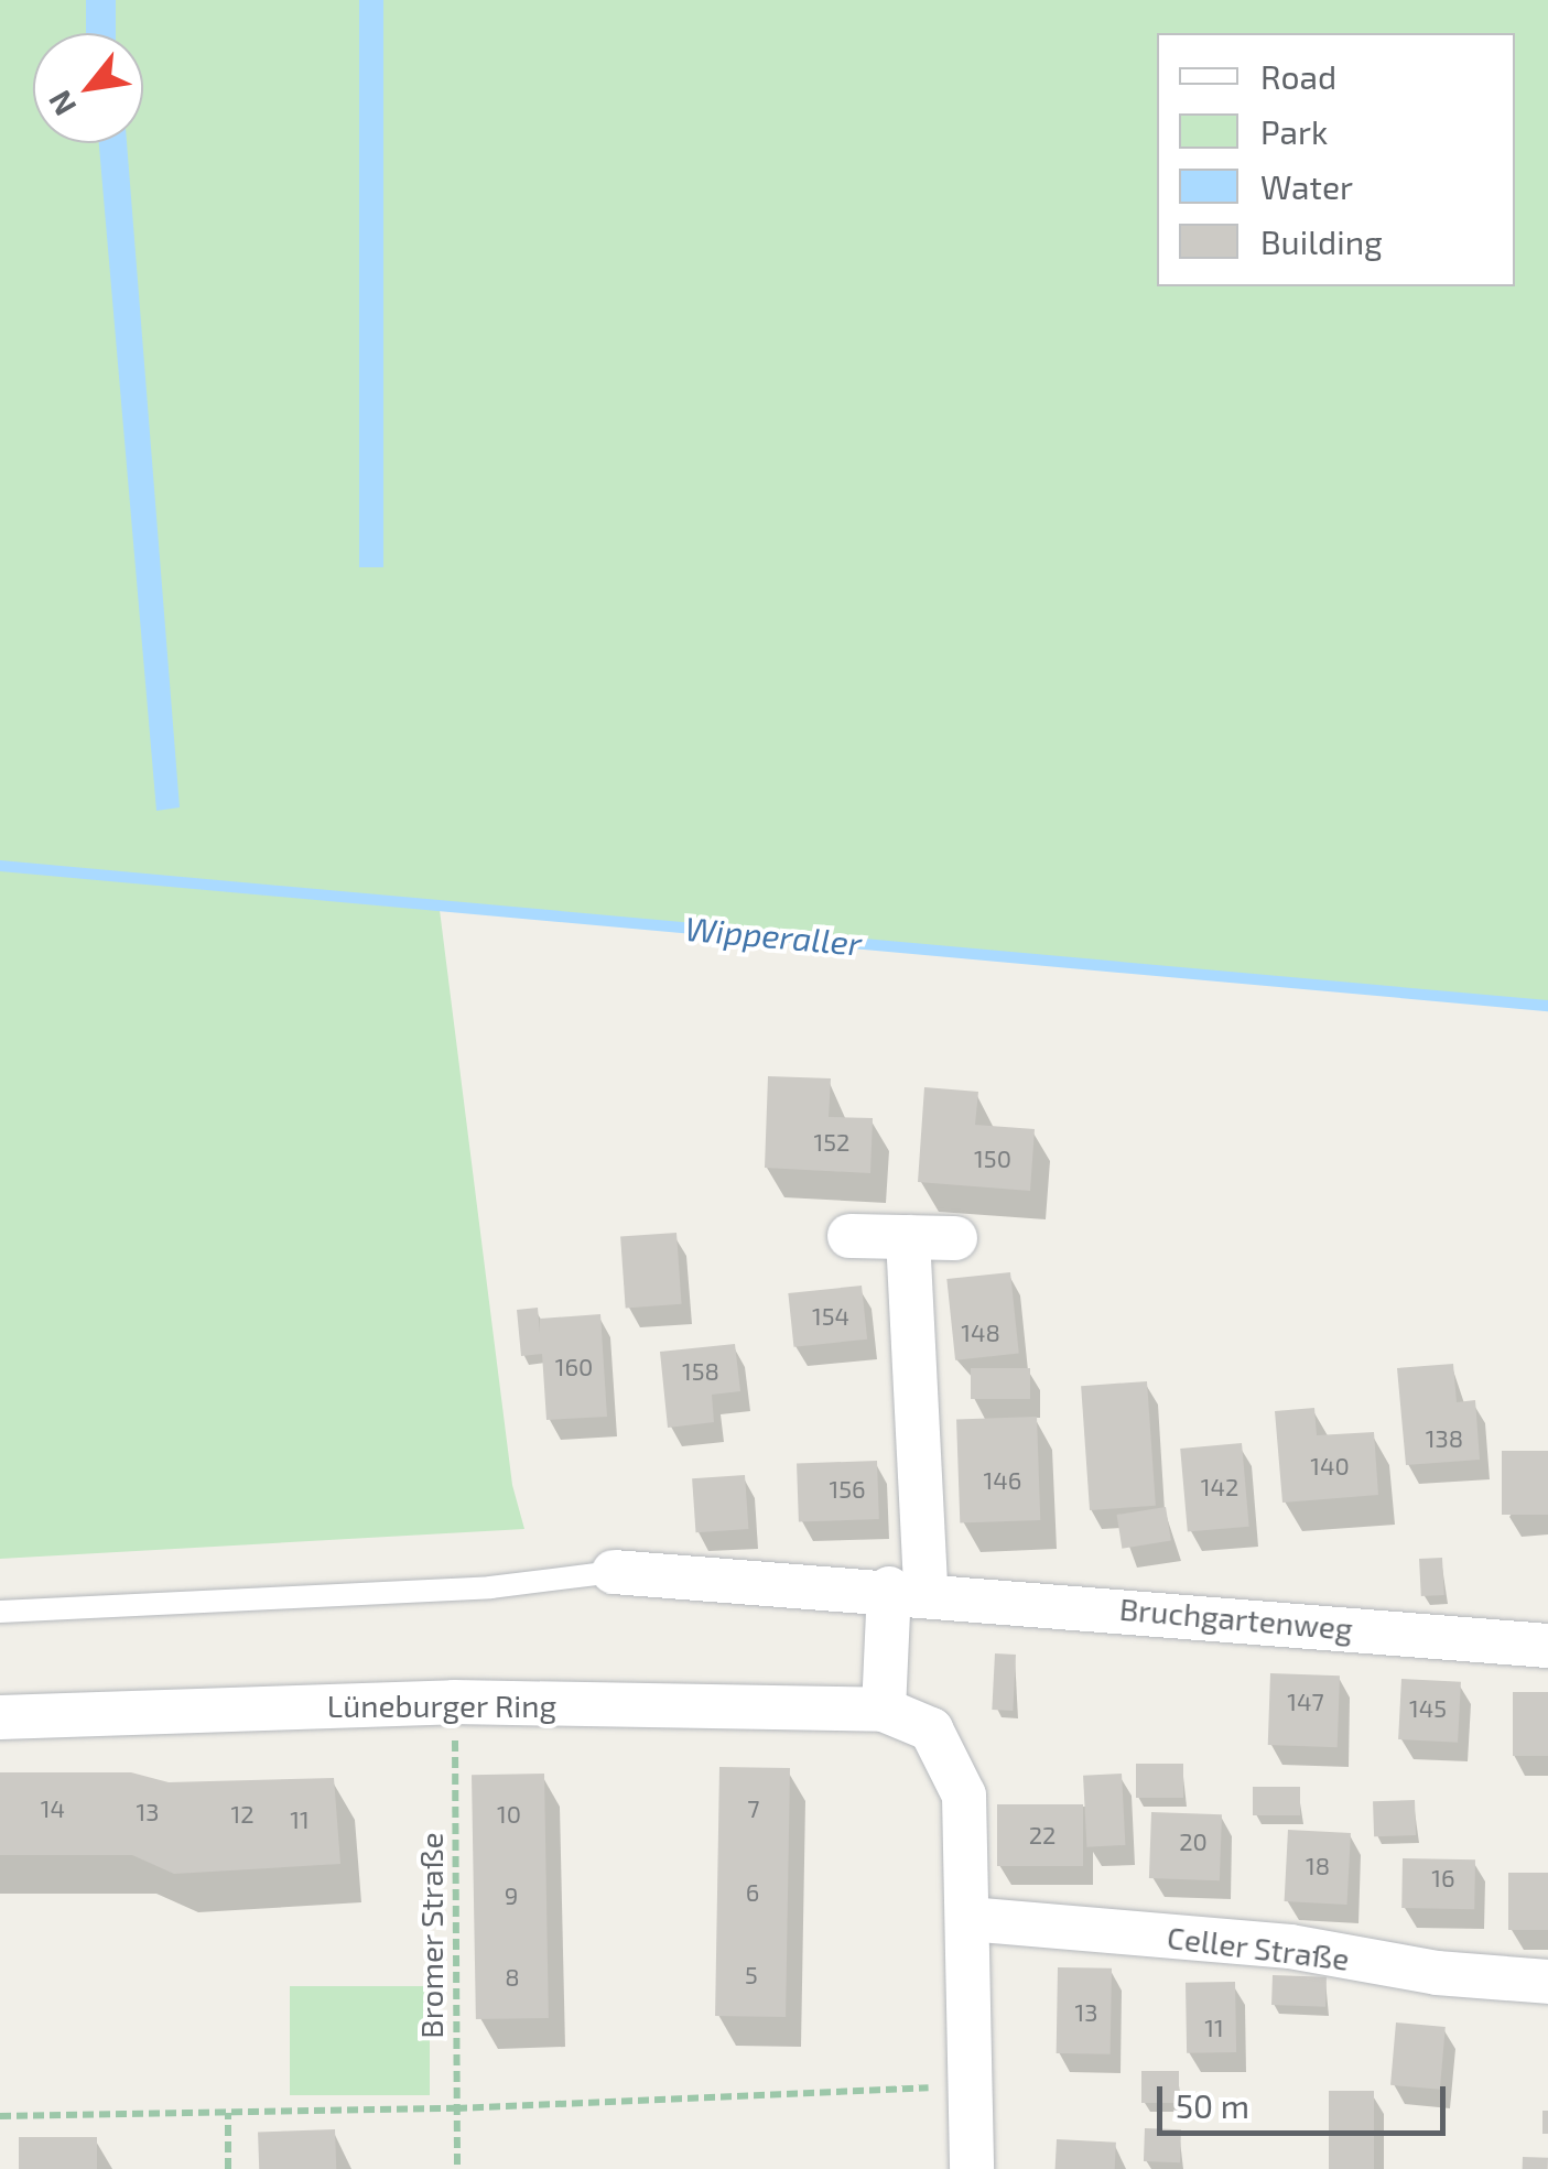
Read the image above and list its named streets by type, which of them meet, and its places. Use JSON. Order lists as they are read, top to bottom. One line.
{"streets":{"street":["Bruchgartenweg","Lüneburger Ring","Celler Straße"],"path":["Bromer Straße"]},"crossings":[["Lüneburger Ring","Bromer Straße"],["Lüneburger Ring","Celler Straße"]],"water":["Wipperaller"],"house_numbers":["152","150","154","148","160","158","138","140","146","142","156","147","145","14","7","13","12","10","11","22","20","18","16","6","9","5","8","13","11"],"legend":["Road","Park","Water","Building"],"scale_bar":"50 m","north":"bottom left"}
